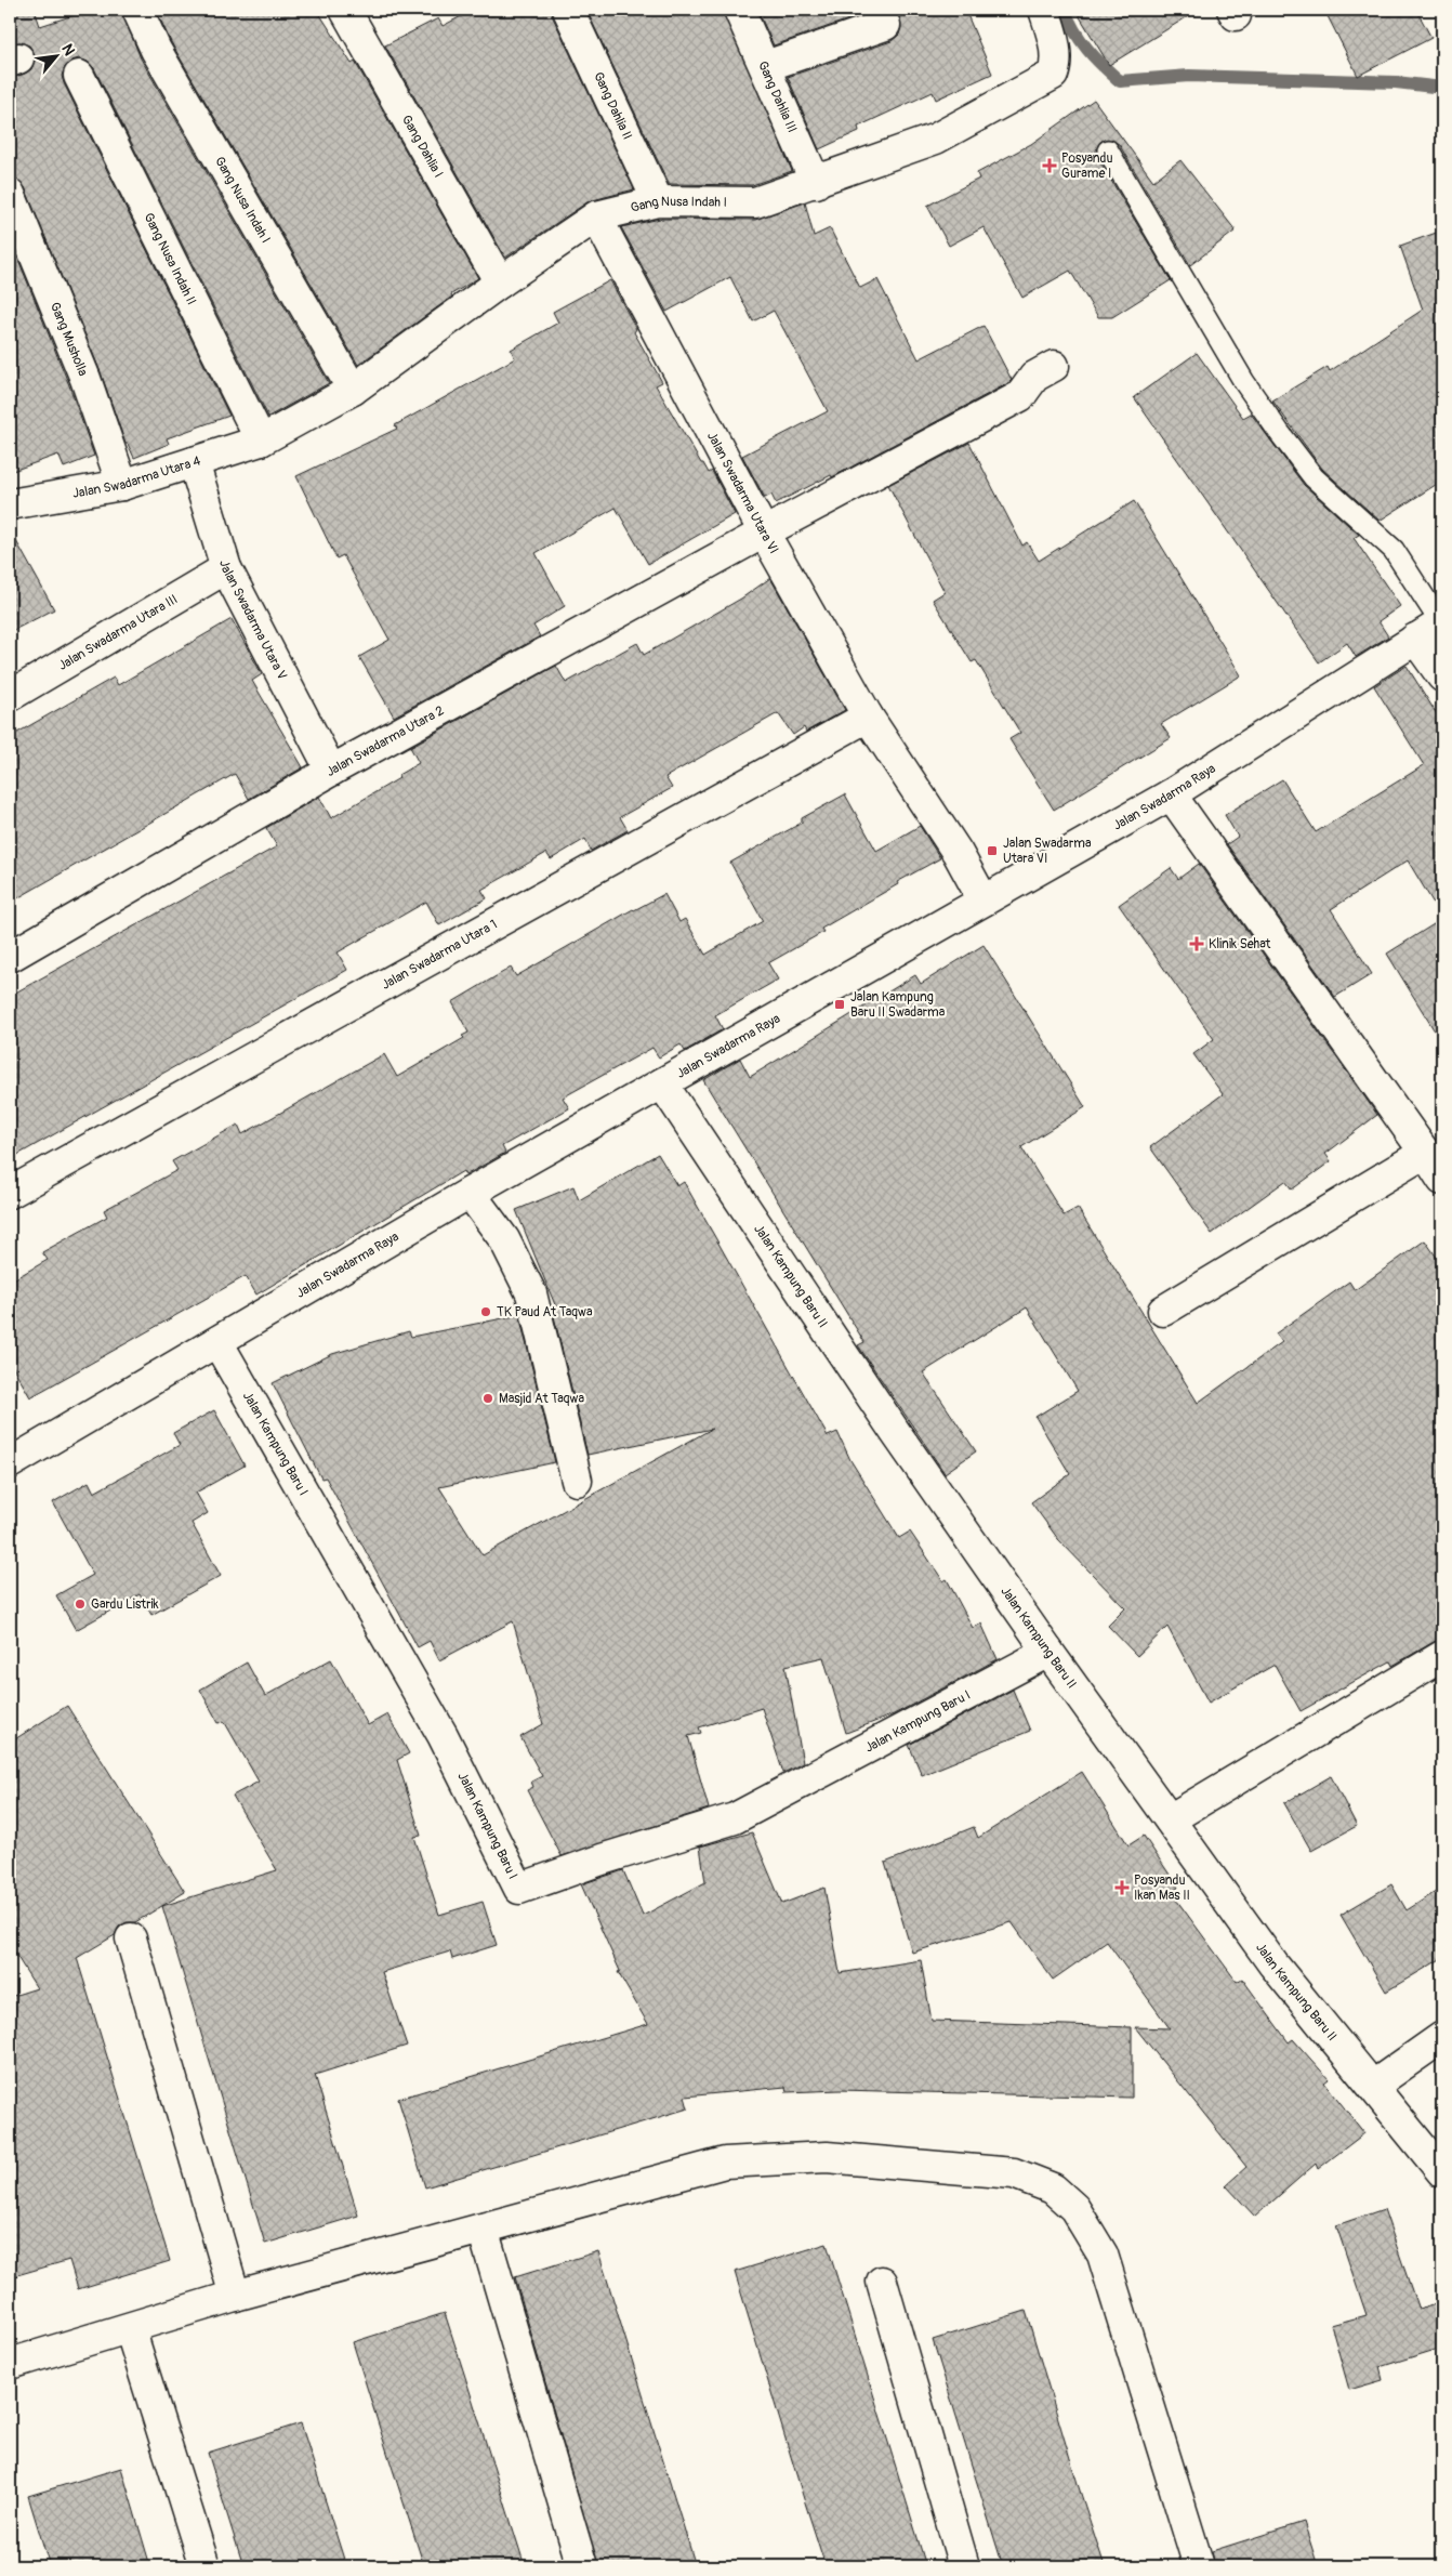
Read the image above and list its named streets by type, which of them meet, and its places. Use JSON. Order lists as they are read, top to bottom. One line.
{"streets":{"street":["Gang Dahlia III","Gang Dahlia II","Gang Dahlia I","Gang Nusa Indah I","Gang Nusa Indah II","Gang Musholla","Jalan Swadarma Utara 4","Jalan Swadarma Utara VI","Jalan Swadarma Utara V","Jalan Swadarma Utara III","Jalan Swadarma Utara 2","Jalan Swadarma Raya","Jalan Swadarma Utara 1","Jalan Kampung Baru II","Jalan Kampung Baru I"]},"crossings":[["Gang Dahlia III","Gang Nusa Indah I"],["Gang Dahlia II","Gang Nusa Indah I"],["Gang Dahlia I","Gang Nusa Indah I"],["Gang Nusa Indah I","Gang Nusa Indah II"],["Gang Nusa Indah I","Jalan Swadarma Utara 4"],["Gang Nusa Indah I","Jalan Swadarma Utara VI"],["Gang Nusa Indah II","Jalan Swadarma Utara 4"],["Gang Musholla","Jalan Swadarma Utara 4"],["Jalan Swadarma Utara 4","Jalan Swadarma Utara V"],["Jalan Swadarma Utara VI","Jalan Swadarma Utara 2"],["Jalan Swadarma Utara VI","Jalan Swadarma Raya"],["Jalan Swadarma Utara VI","Jalan Swadarma Utara 1"],["Jalan Swadarma Utara V","Jalan Swadarma Utara III"],["Jalan Swadarma Utara V","Jalan Swadarma Utara 2"],["Jalan Swadarma Raya","Jalan Kampung Baru II"],["Jalan Swadarma Raya","Jalan Kampung Baru I"],["Jalan Kampung Baru II","Jalan Kampung Baru I"]],"places":{"health":["Posyandu Gurame I","Klinik Sehat","Posyandu Ikan Mas II"],"transit":["Jalan Swadarma Utara VI","Jalan Kampung Baru II Swadarma"],"other":["TK Paud At Taqwa","Masjid At Taqwa","Gardu Listrik"]},"north":"top right"}
